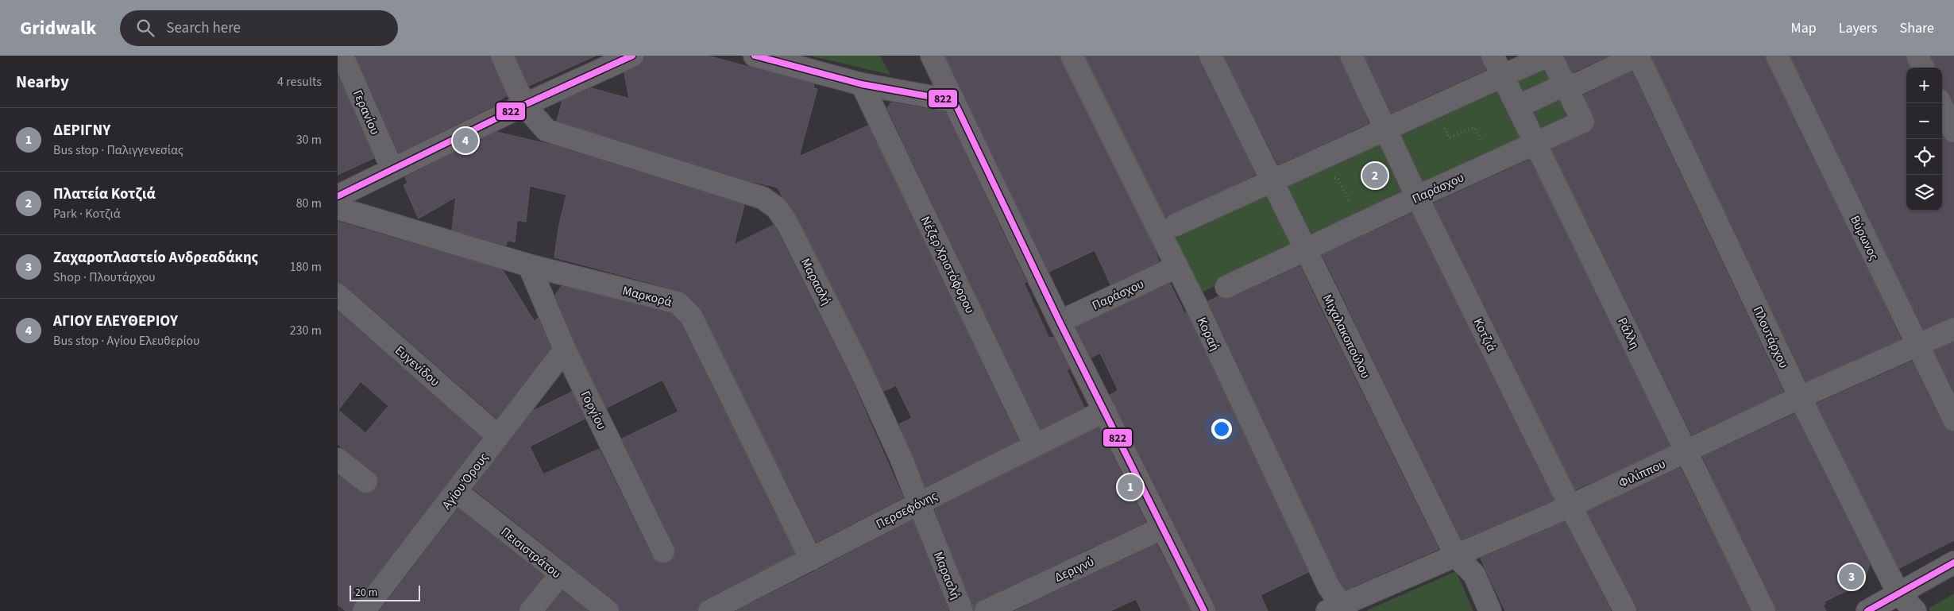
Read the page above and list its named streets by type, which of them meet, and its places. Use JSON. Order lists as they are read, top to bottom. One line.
{"streets":{"street":["Γερανίου","Παράσχου","Βύρωνος","Nέζερ Χριστόφορου","Μαρασλή","Μαρκορά","Ράλλη","Κοραή","Κοτζιά","Μιχαλακοπούλου","Πλουτάρχου","Ευγενίδου","Γοργίου","Φιλίππου","Αγίου Όρους","Περσεφόνης","Πεισιστράτου","Δεριγνύ"]},"crossings":[["Παράσχου","Ράλλη"],["Παράσχου","Κοραή"],["Παράσχου","Κοτζιά"],["Παράσχου","Μιχαλακοπούλου"],["Βύρωνος","Φιλίππου"],["Nέζερ Χριστόφορου","Περσεφόνης"],["Μαρασλή","Περσεφόνης"],["Μαρκορά","Γοργίου"],["Μαρκορά","Περσεφόνης"],["Ράλλη","Φιλίππου"],["Κοραή","Φιλίππου"],["Κοτζιά","Φιλίππου"],["Μιχαλακοπούλου","Φιλίππου"],["Πλουτάρχου","Φιλίππου"],["Ευγενίδου","Αγίου Όρους"],["Γοργίου","Αγίου Όρους"],["Αγίου Όρους","Πεισιστράτου"]],"lines":["transit line 822"],"scale_bar":"20 m","page":{"header":"Gridwalk","search":"Search here","nav":["Map","Layers","Share"],"heading":["Nearby","4 results"],"map_buttons":["+","−"],"list":[{"mark":"1","name":"ΔΕΡΙΓΝΥ","note":"Bus stop · Παλιγγενεσίας","value":"30 m"},{"mark":"2","name":"Πλατεία Κοτζιά","note":"Park · Κοτζιά","value":"80 m"},{"mark":"3","name":"Ζαχαροπλαστείο Ανδρεαδάκης","note":"Shop · Πλουτάρχου","value":"180 m"},{"mark":"4","name":"ΑΓΙΟΥ ΕΛΕΥΘΕΡΙΟΥ","note":"Bus stop · Αγίου Ελευθερίου","value":"230 m"}],"pins":["4","2","1","3"],"scale":"20 m"}}
